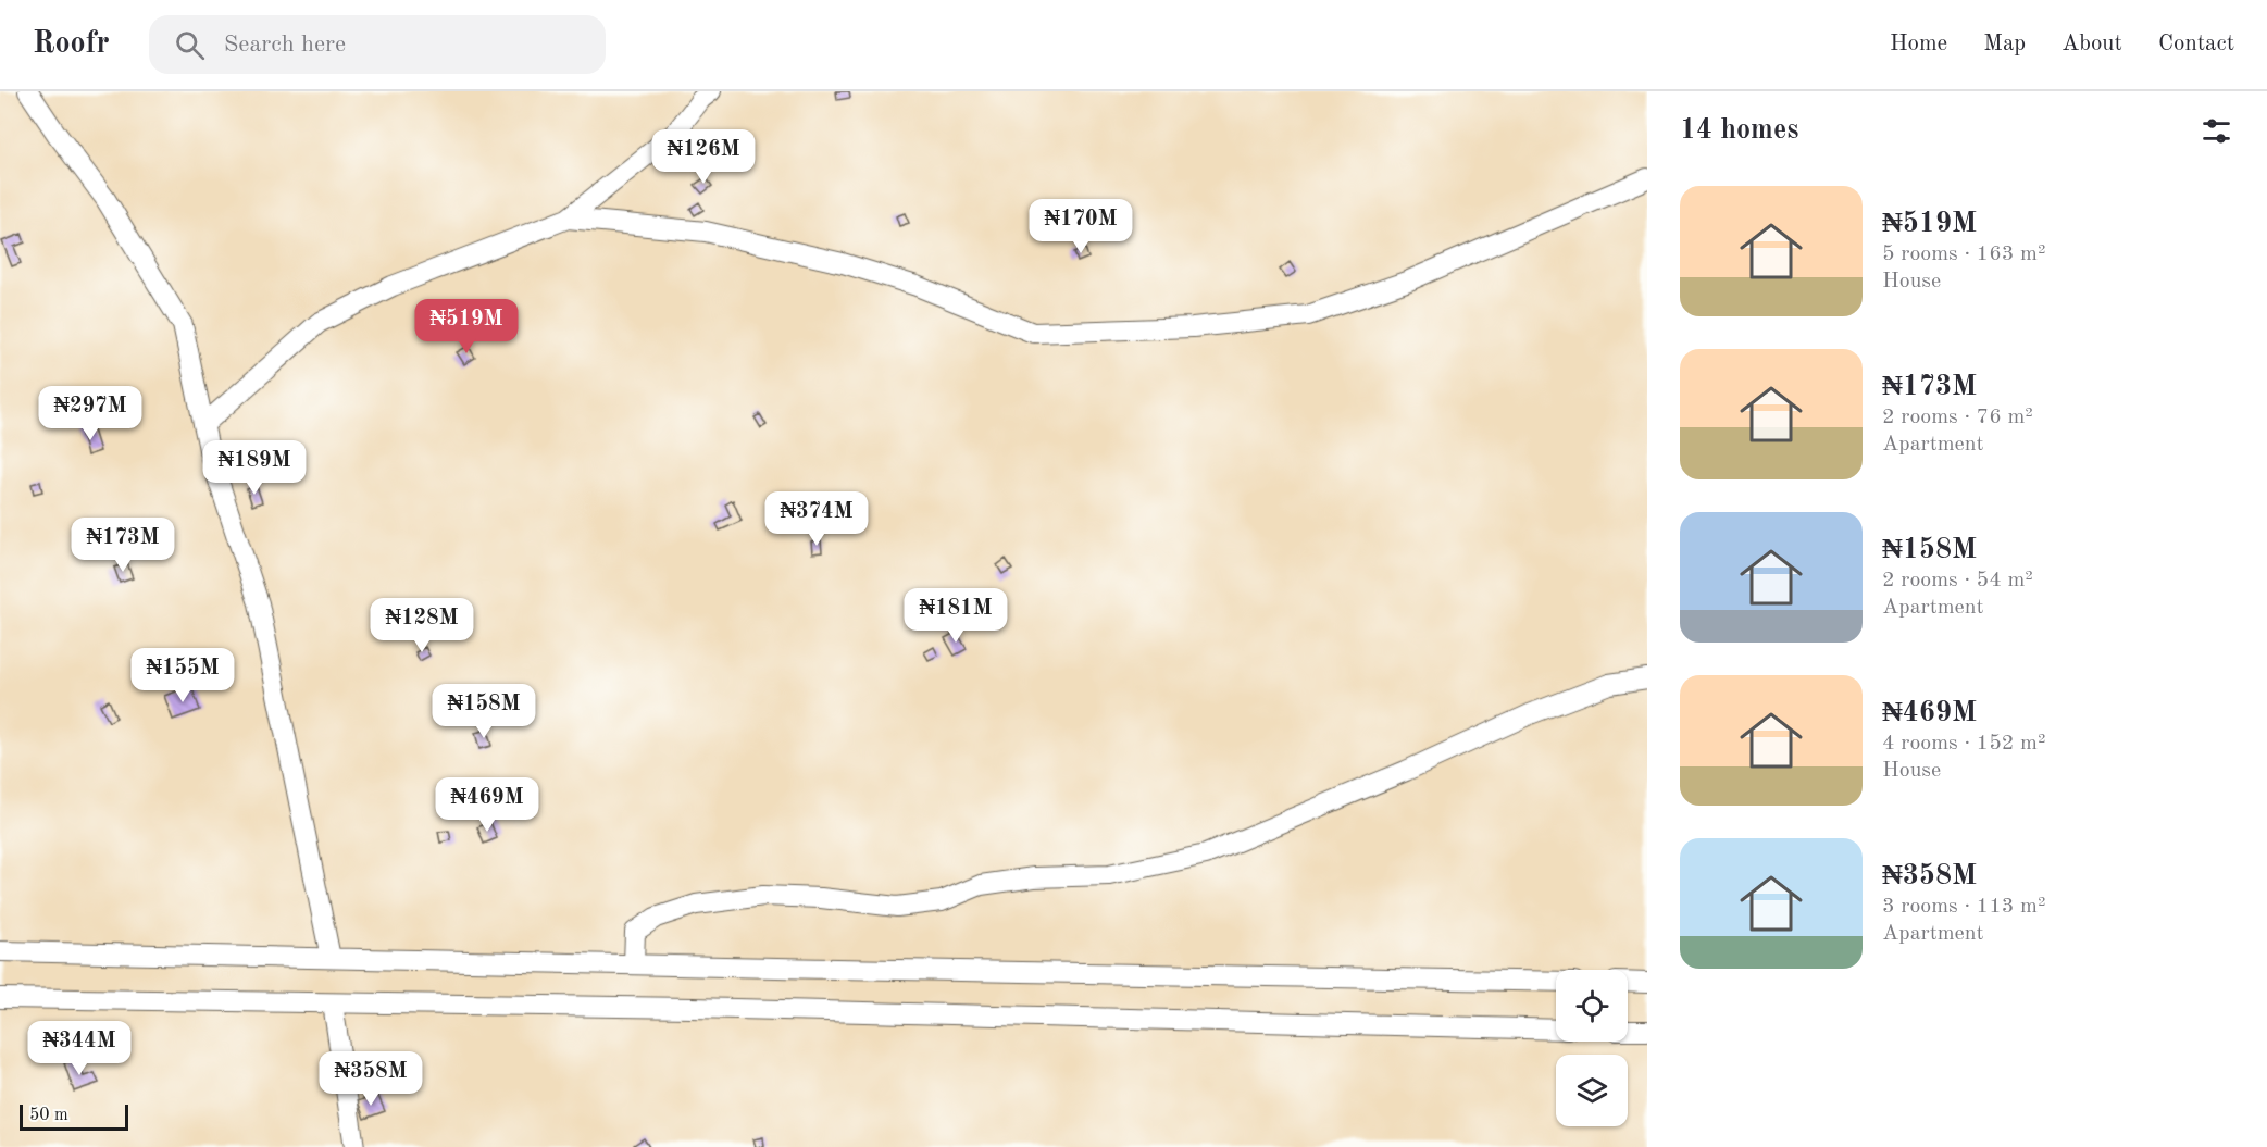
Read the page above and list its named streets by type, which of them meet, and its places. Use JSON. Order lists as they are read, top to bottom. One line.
{"scale_bar":"50 m","page":{"header":"Roofr","search":"Search here","nav":["Home","Map","About","Contact"],"heading":"14 homes","price":["₦126M","₦170M","₦519M","₦297M","₦189M","₦374M","₦173M","₦181M","₦128M","₦155M","₦158M","₦469M","₦344M","₦358M"],"list":[{"name":"₦519M","note":"5 rooms · 163 m² · House"},{"name":"₦173M","note":"2 rooms · 76 m² · Apartment"},{"name":"₦158M","note":"2 rooms · 54 m² · Apartment"},{"name":"₦469M","note":"4 rooms · 152 m² · House"},{"name":"₦358M","note":"3 rooms · 113 m² · Apartment"}],"scale":"50 m"}}
